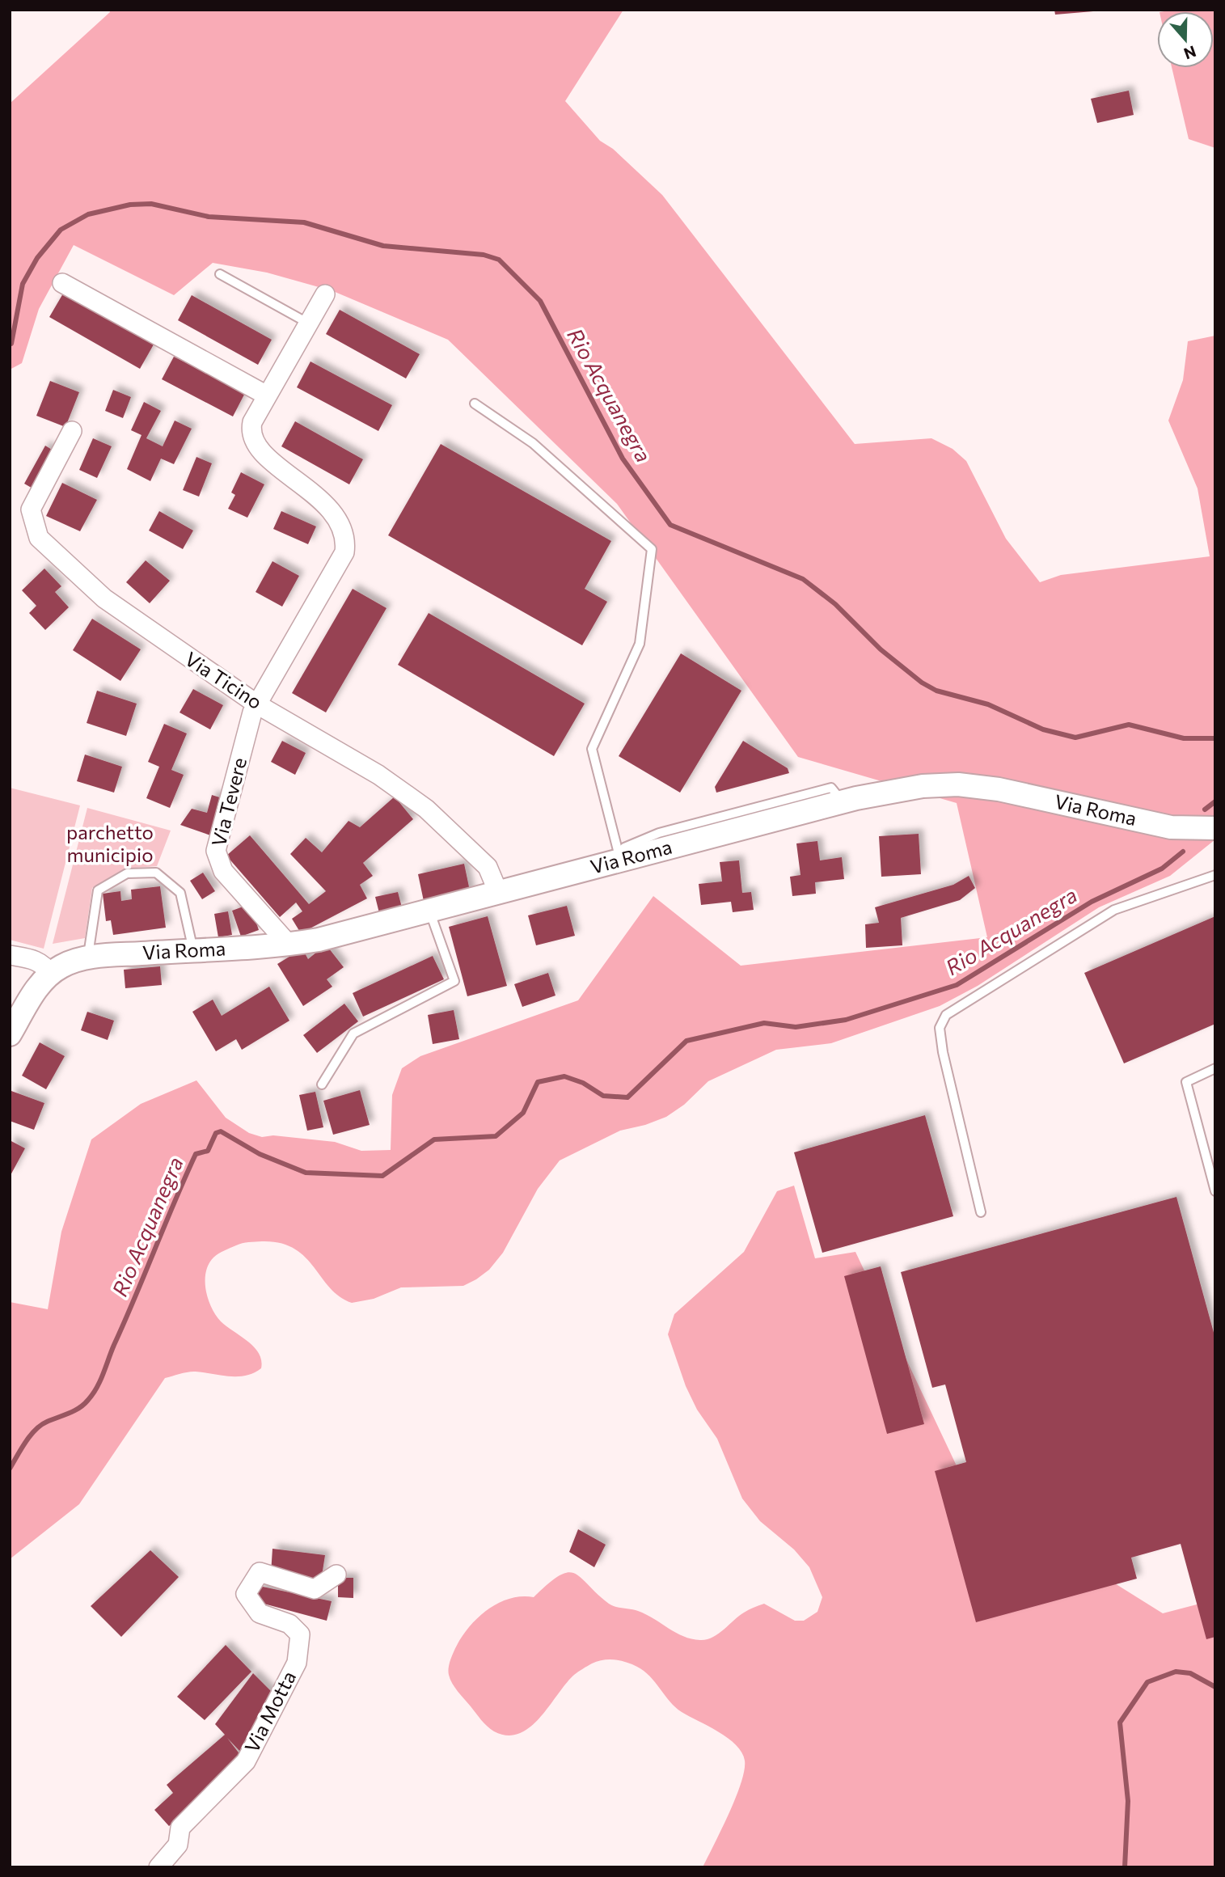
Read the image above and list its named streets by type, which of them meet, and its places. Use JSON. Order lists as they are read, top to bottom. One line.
{"streets":{"street":["Via Ticino","Via Tevere","Via Roma","Via Motta"]},"crossings":[["Via Ticino","Via Tevere"],["Via Ticino","Via Roma"],["Via Tevere","Via Roma"]],"water":["Rio Acquanegra"],"parks":["parchetto municipio"],"north":"bottom"}
